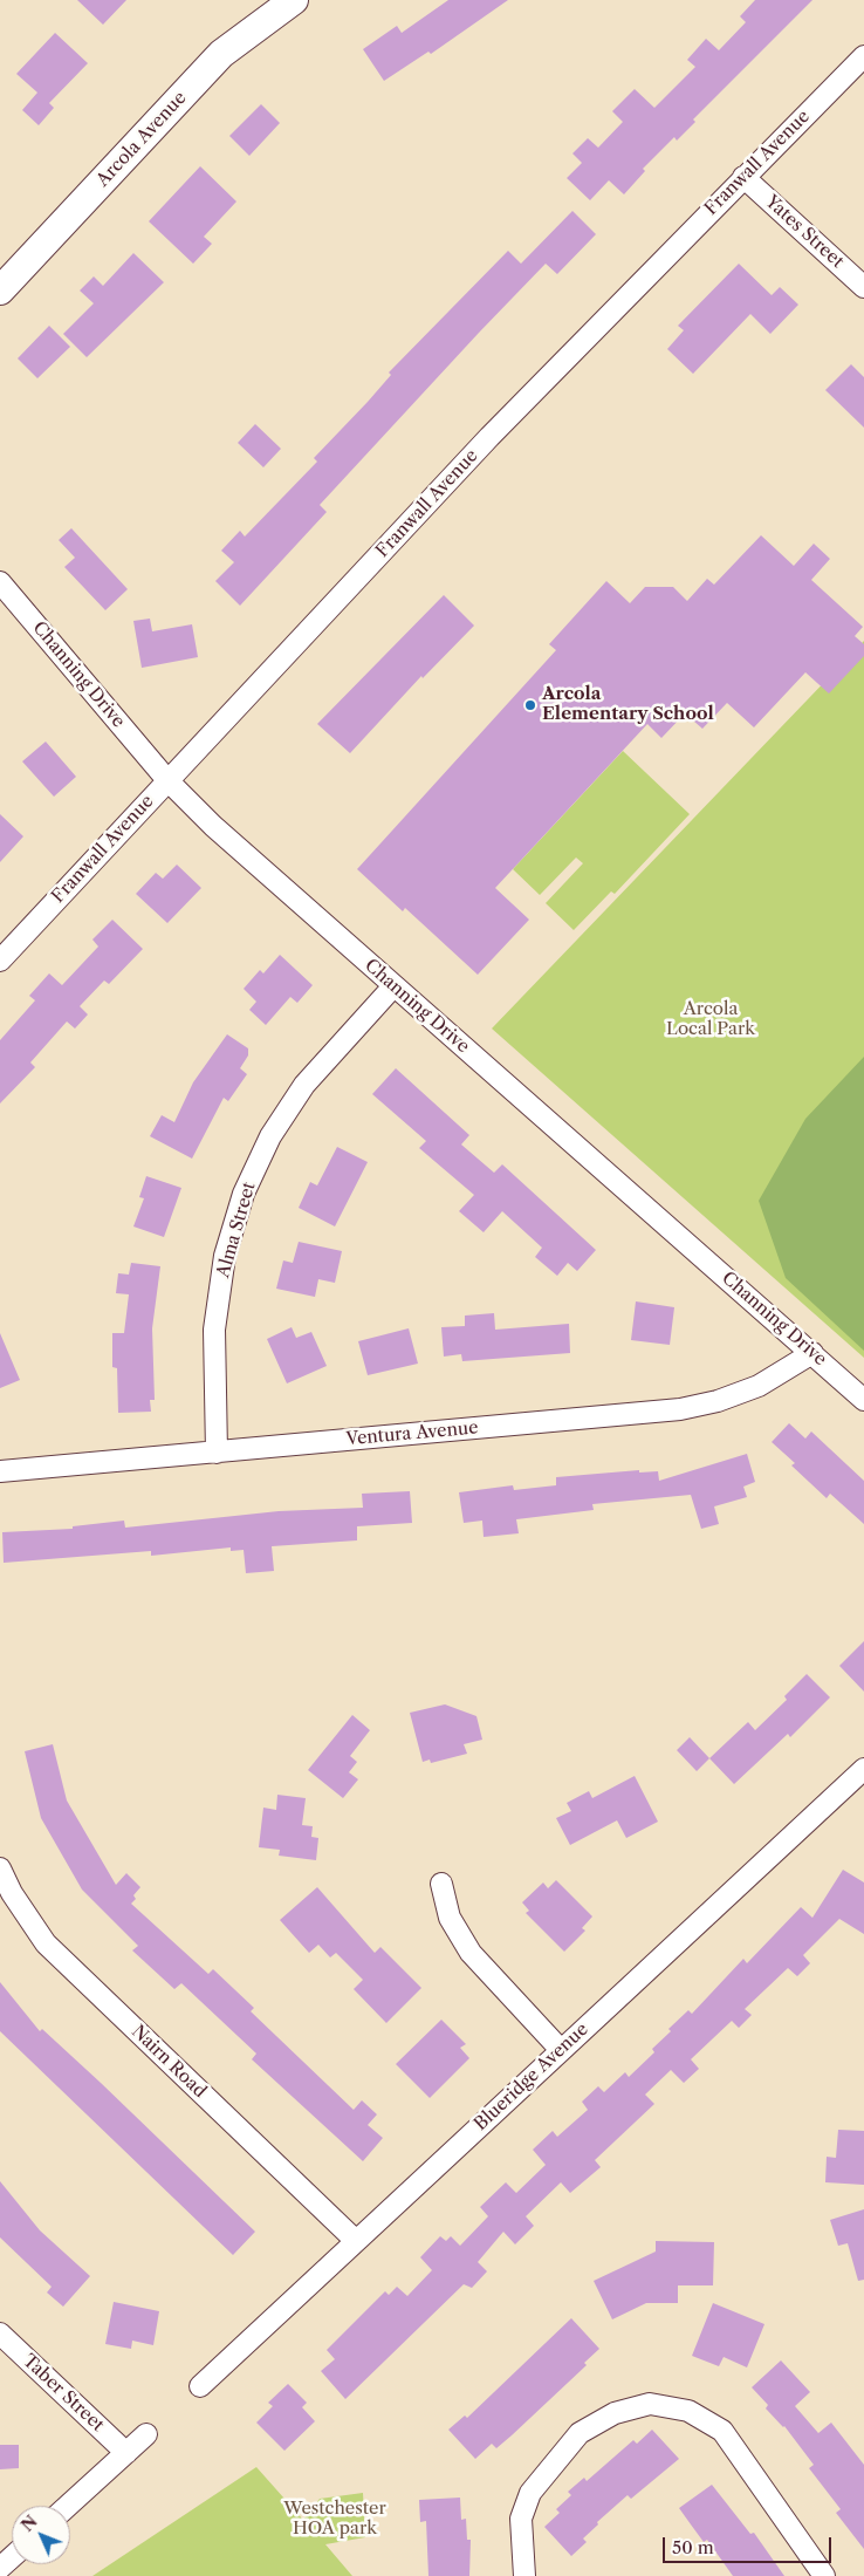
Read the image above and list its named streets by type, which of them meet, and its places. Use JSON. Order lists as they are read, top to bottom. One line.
{"streets":{"street":["Arcola Avenue","Franwall Avenue","Yates Street","Channing Drive","Alma Street","Ventura Avenue","Nairn Road","Blueridge Avenue","Taber Street"]},"crossings":[["Franwall Avenue","Yates Street"],["Franwall Avenue","Channing Drive"],["Channing Drive","Alma Street"],["Channing Drive","Ventura Avenue"],["Alma Street","Ventura Avenue"],["Nairn Road","Blueridge Avenue"]],"parks":["Arcola Local Park","Westchester HOA park"],"places":["Arcola Elementary School"],"scale_bar":"50 m","north":"top left"}
